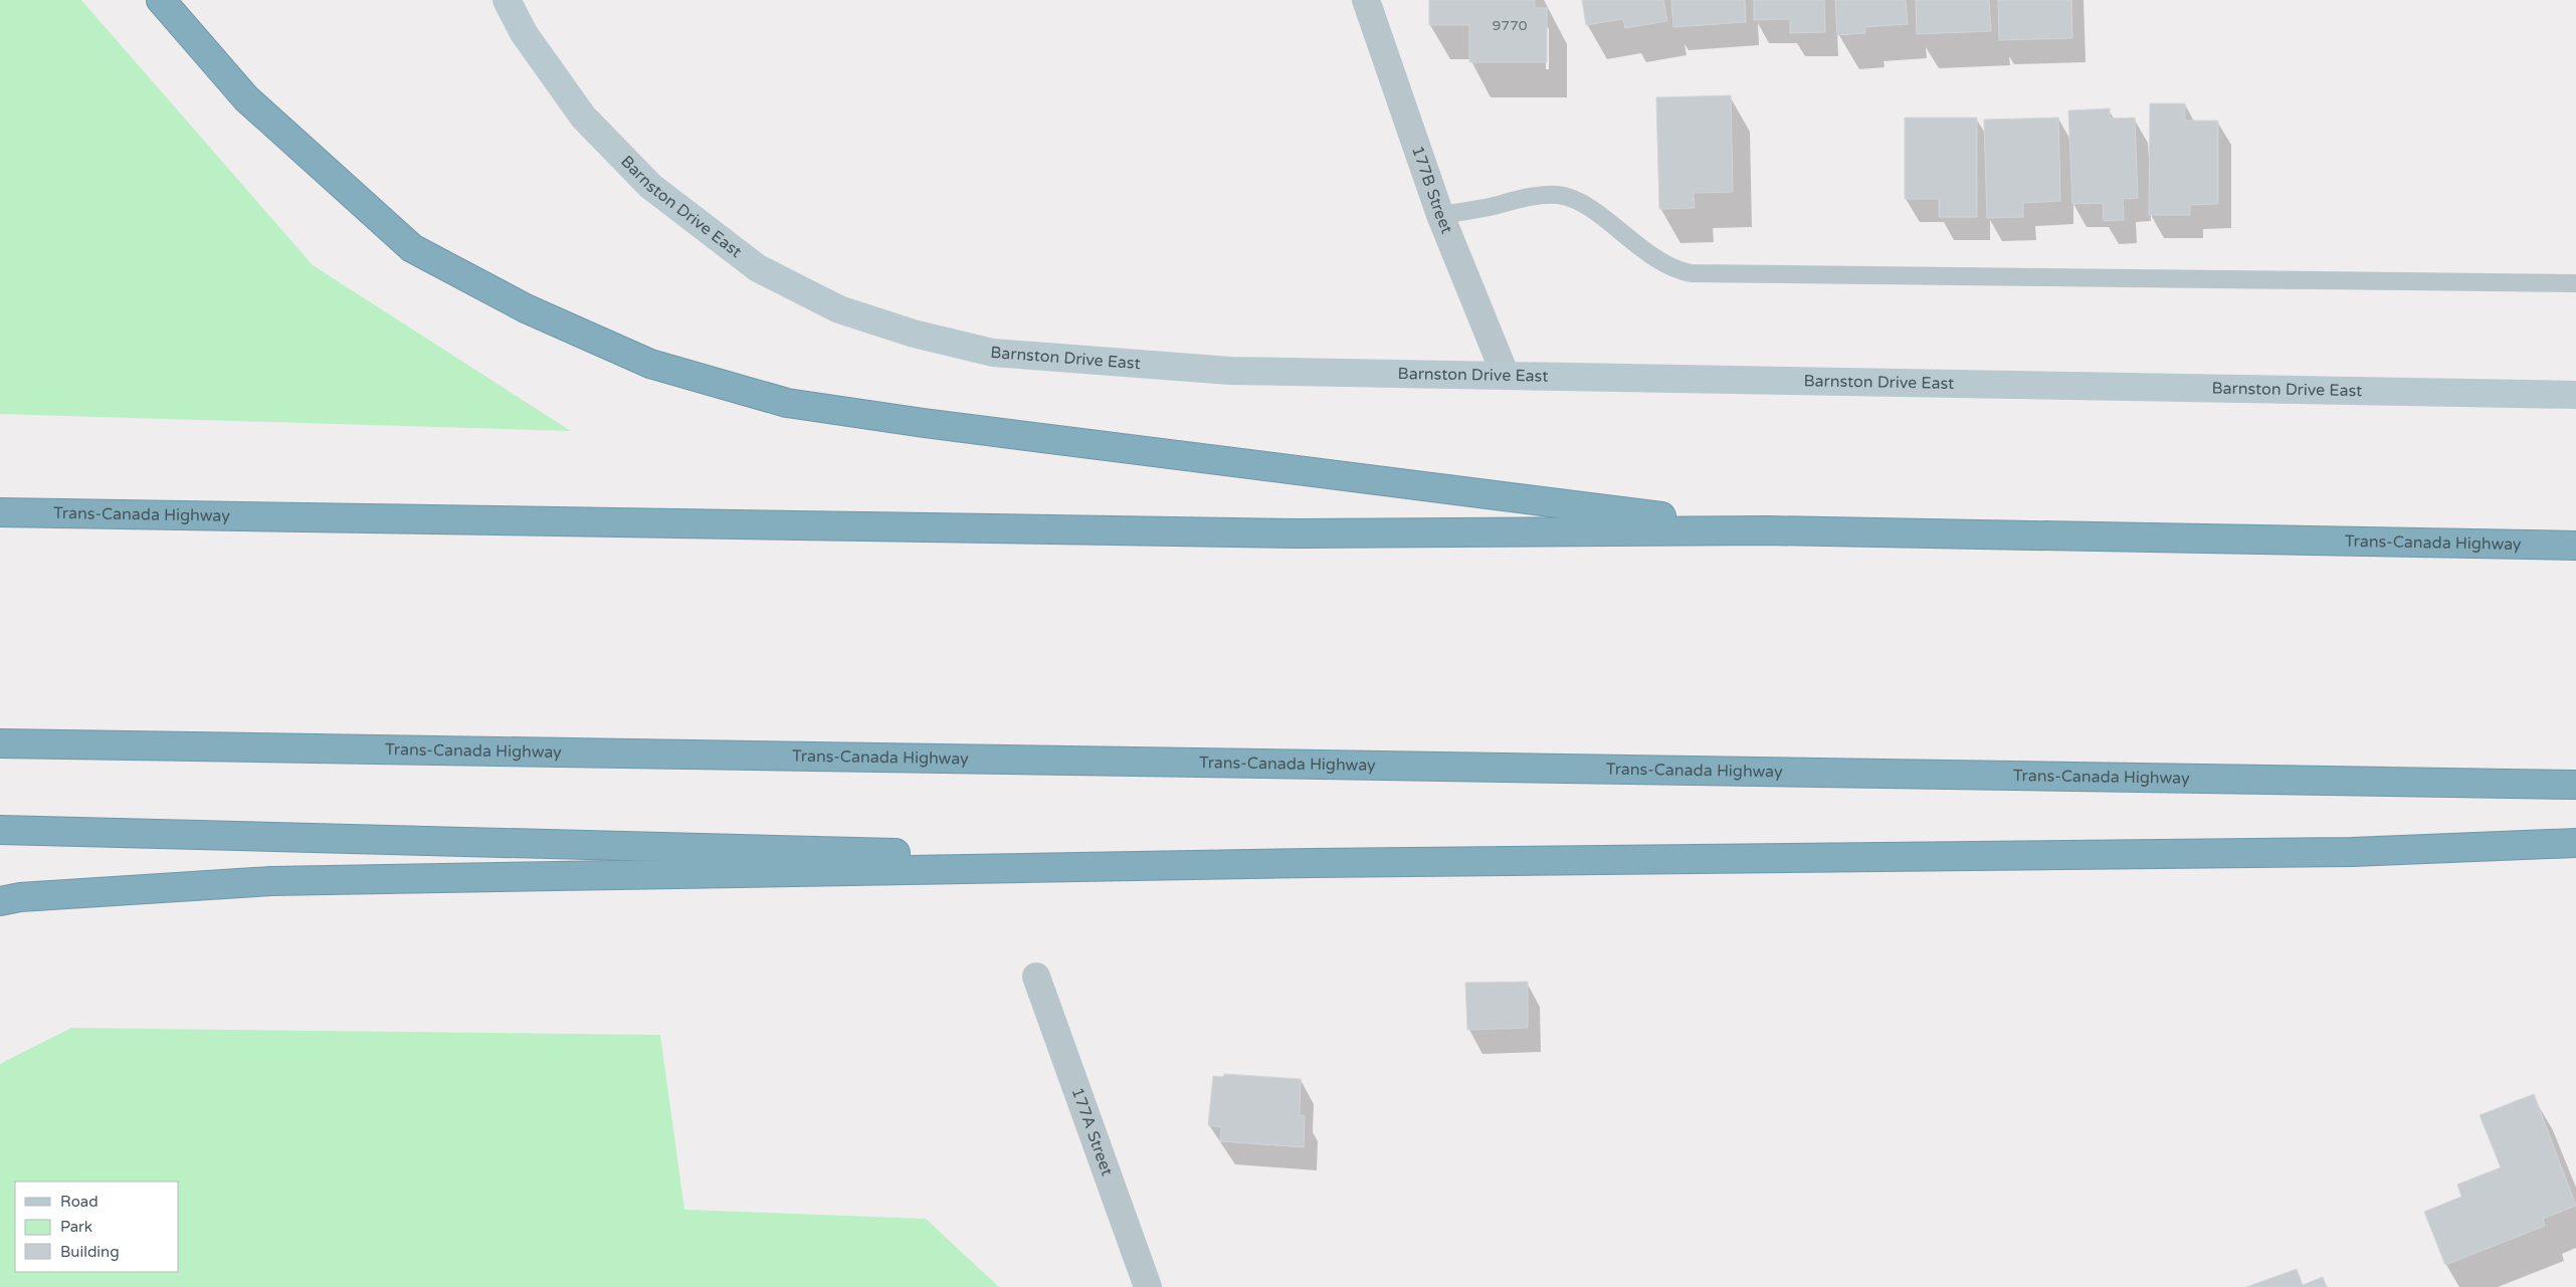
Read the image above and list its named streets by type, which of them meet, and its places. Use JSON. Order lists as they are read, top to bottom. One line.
{"streets":{"highway":["Trans-Canada Highway"],"street":["177B Street","Barnston Drive East","177A Street"]},"crossings":[["177B Street","Barnston Drive East"]],"house_numbers":["9770"],"legend":["Road","Park","Building"]}
